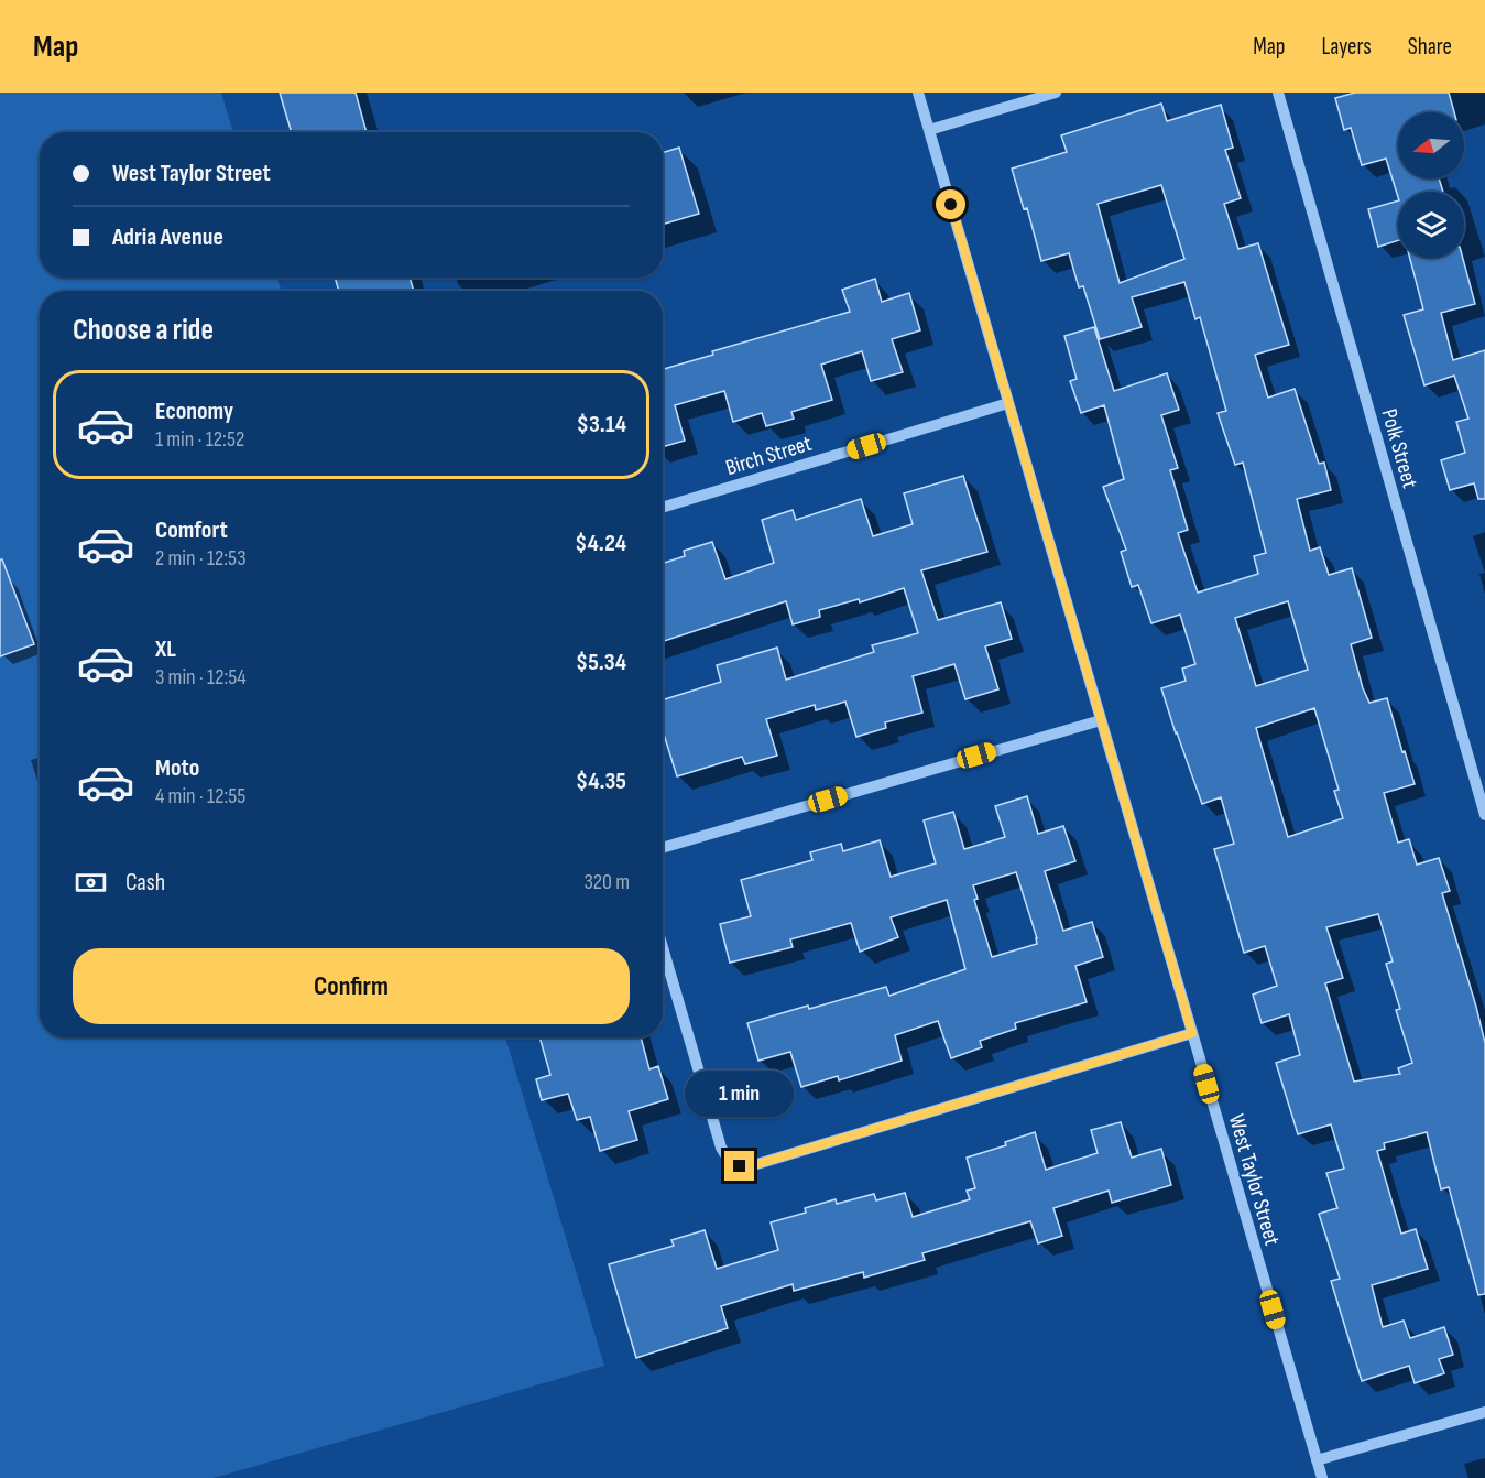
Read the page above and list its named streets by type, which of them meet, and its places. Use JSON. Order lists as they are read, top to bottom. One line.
{"streets":{"street":["Polk Street","Birch Street","West Taylor Street"]},"crossings":[["Birch Street","West Taylor Street"]],"north":"left","page":{"header":"Map","nav":["Map","Layers","Share"],"banner":["West Taylor Street","Adria Avenue"],"heading":"Choose a ride","list":[{"name":"Economy","note":"1 min · 12:52","value":"$3.14"},{"name":"Comfort","note":"2 min · 12:53","value":"$4.24"},{"name":"XL","note":"3 min · 12:54","value":"$5.34"},{"name":"Moto","note":"4 min · 12:55","value":"$4.35"}],"pay":["Cash","320 m"],"buttons":"Confirm","bubble":"1 min"}}
